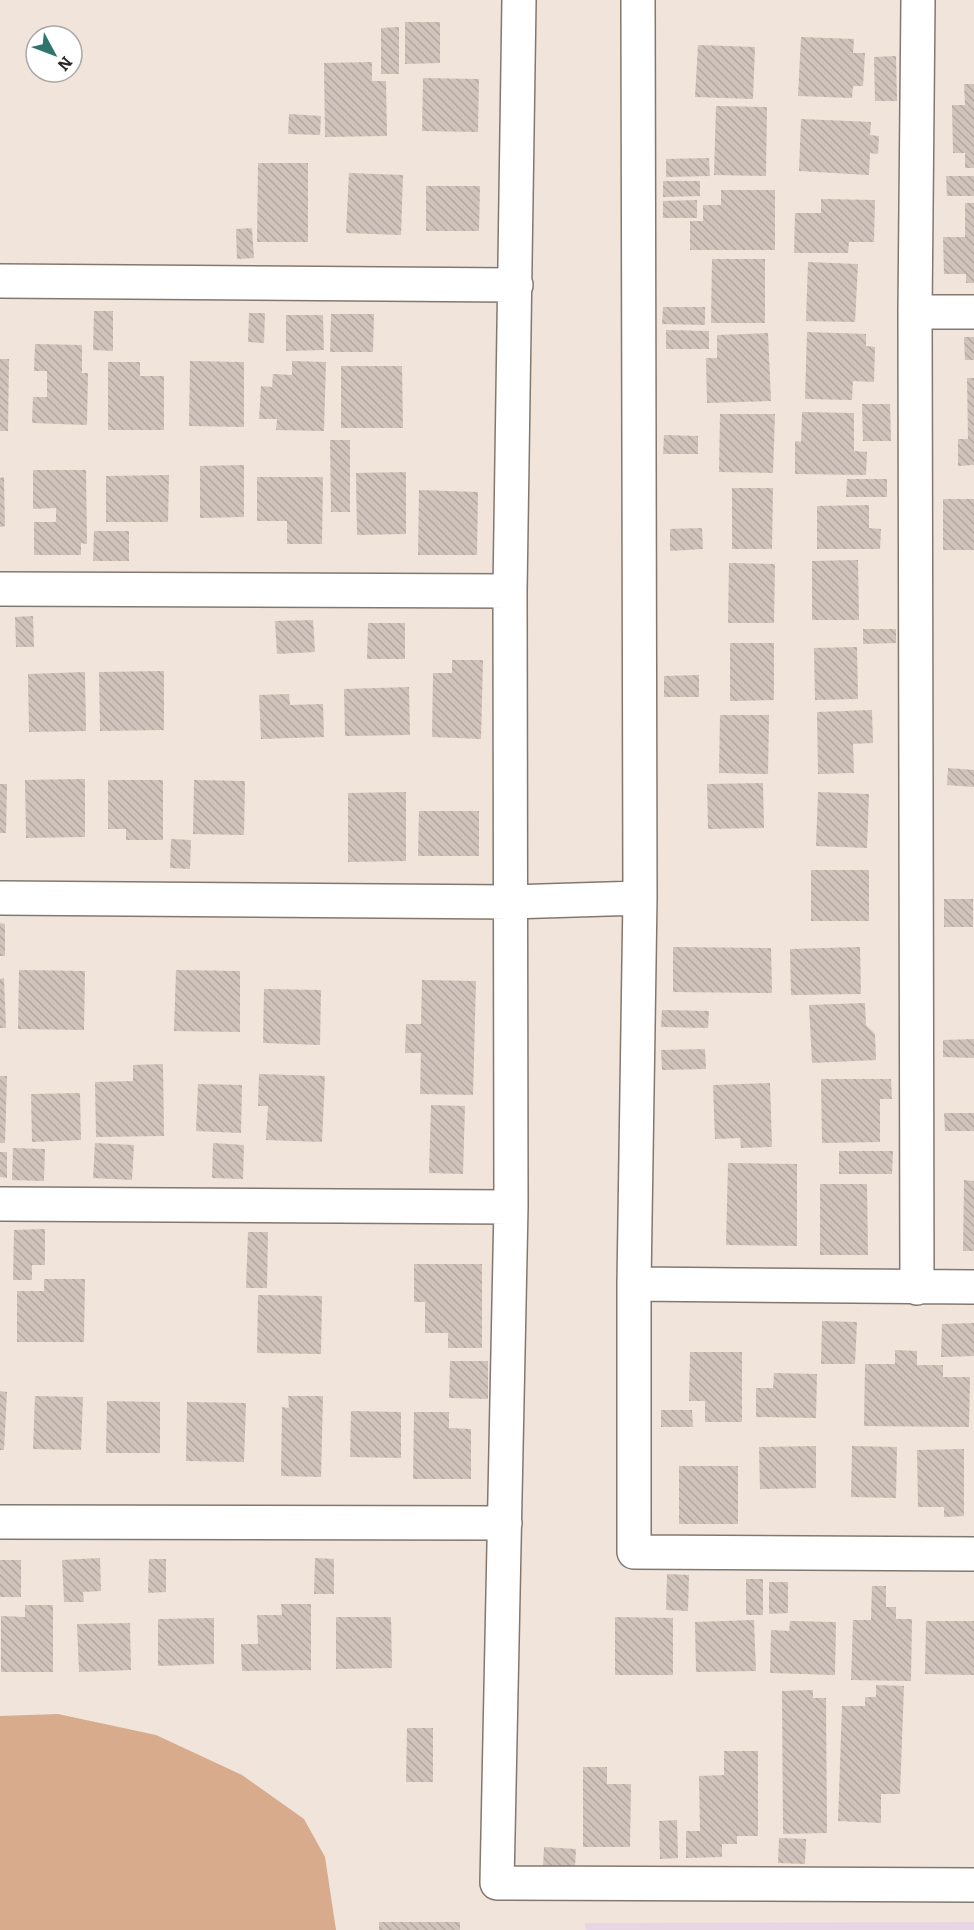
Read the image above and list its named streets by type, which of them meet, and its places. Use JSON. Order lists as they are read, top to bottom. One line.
{"north":"bottom right"}
